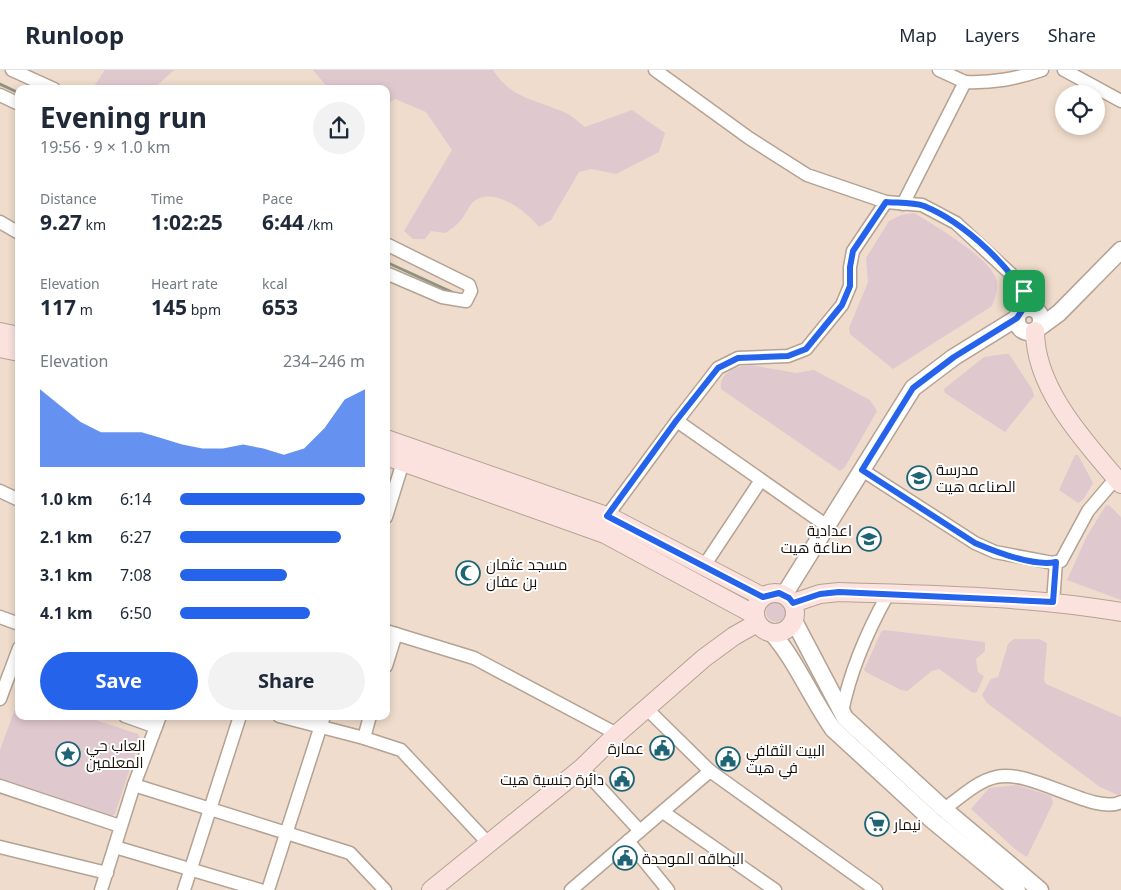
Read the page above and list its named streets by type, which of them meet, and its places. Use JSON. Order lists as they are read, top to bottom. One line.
{"places":{"school or university":["مدرسة الصناعه هيت","اعدادية صناعة هيت"],"mosque":["مسجد عثمان بن عفان"],"public building":["عمارة","البيت الثقافي في هيت","دائرة جنسية هيت","البطاقه الموحدة"],"place":["العاب حي المعلمين"],"supermarket":["نيمار"]},"page":{"header":"Runloop","nav":["Map","Layers","Share"],"heading":["Evening run","19:56 · 9 × 1.0 km"],"stats":[["Distance","9.27 km"],["Time","1:02:25"],["Pace","6:44 /km"],["Elevation","117 m"],["Heart rate","145 bpm"],["kcal","653"]],"chart":["Elevation","234–246 m"],"list":[{"name":"1.0 km","note":"6:14"},{"name":"2.1 km","note":"6:27"},{"name":"3.1 km","note":"7:08"},{"name":"4.1 km","note":"6:50"}],"buttons":["Save","Share"]}}
